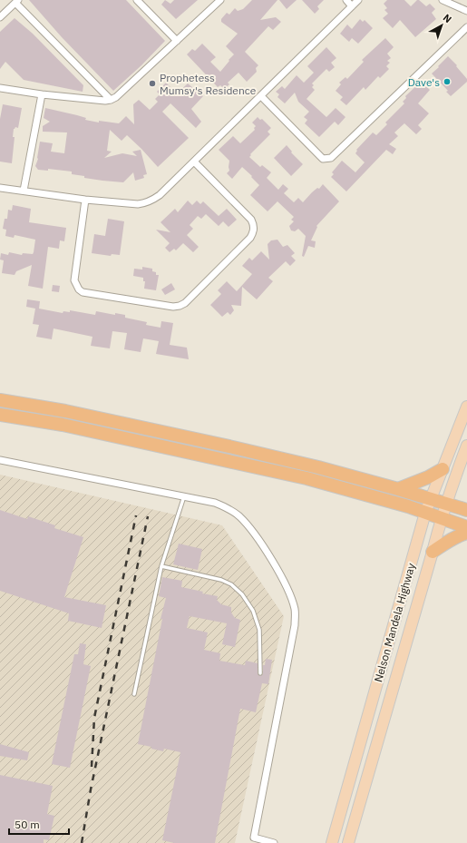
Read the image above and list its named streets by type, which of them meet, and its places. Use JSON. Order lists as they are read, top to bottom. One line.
{"streets":{"main road":["Nelson Mandela Highway"]},"places":["Dave's","Prophetess Mumsy's Residence"],"scale_bar":"50 m","north":"top right"}
